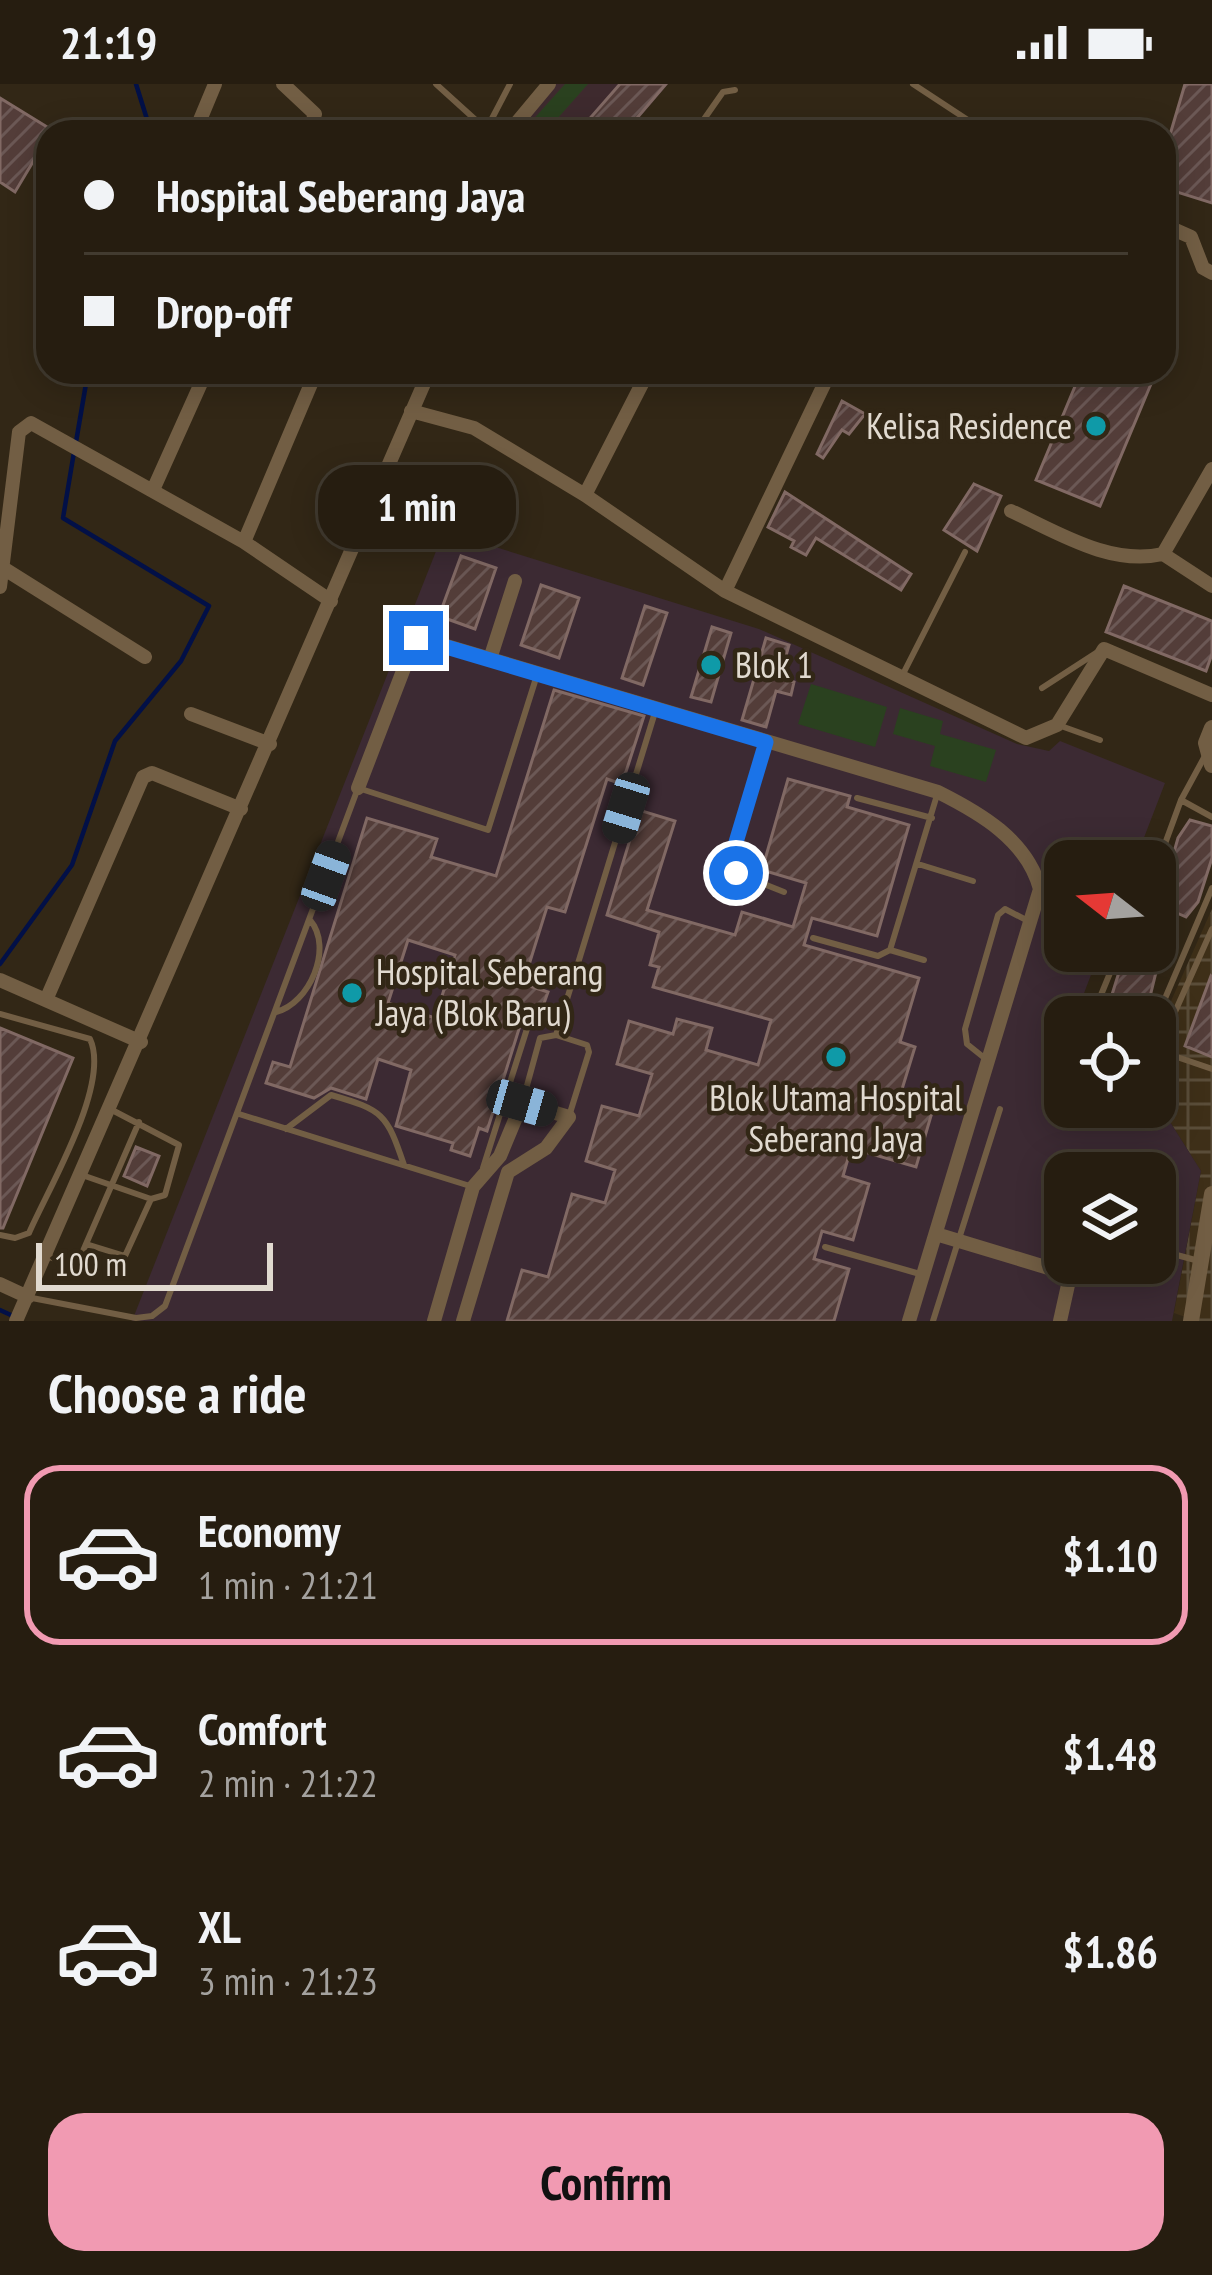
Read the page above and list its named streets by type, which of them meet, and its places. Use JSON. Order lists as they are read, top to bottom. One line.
{"places":["Kelisa Residence","Blok 1","Hospital Seberang Jaya (Blok Baru)","Blok Utama Hospital Seberang Jaya"],"scale_bar":"100 m","north":"left","page":{"status":"21:19","banner":["Hospital Seberang Jaya","Drop-off"],"bubble":"1 min","scale":"100 m","heading":"Choose a ride","list":[{"name":"Economy","note":"1 min · 21:21","value":"$1.10"},{"name":"Comfort","note":"2 min · 21:22","value":"$1.48"},{"name":"XL","note":"3 min · 21:23","value":"$1.86"}],"buttons":"Confirm"}}
